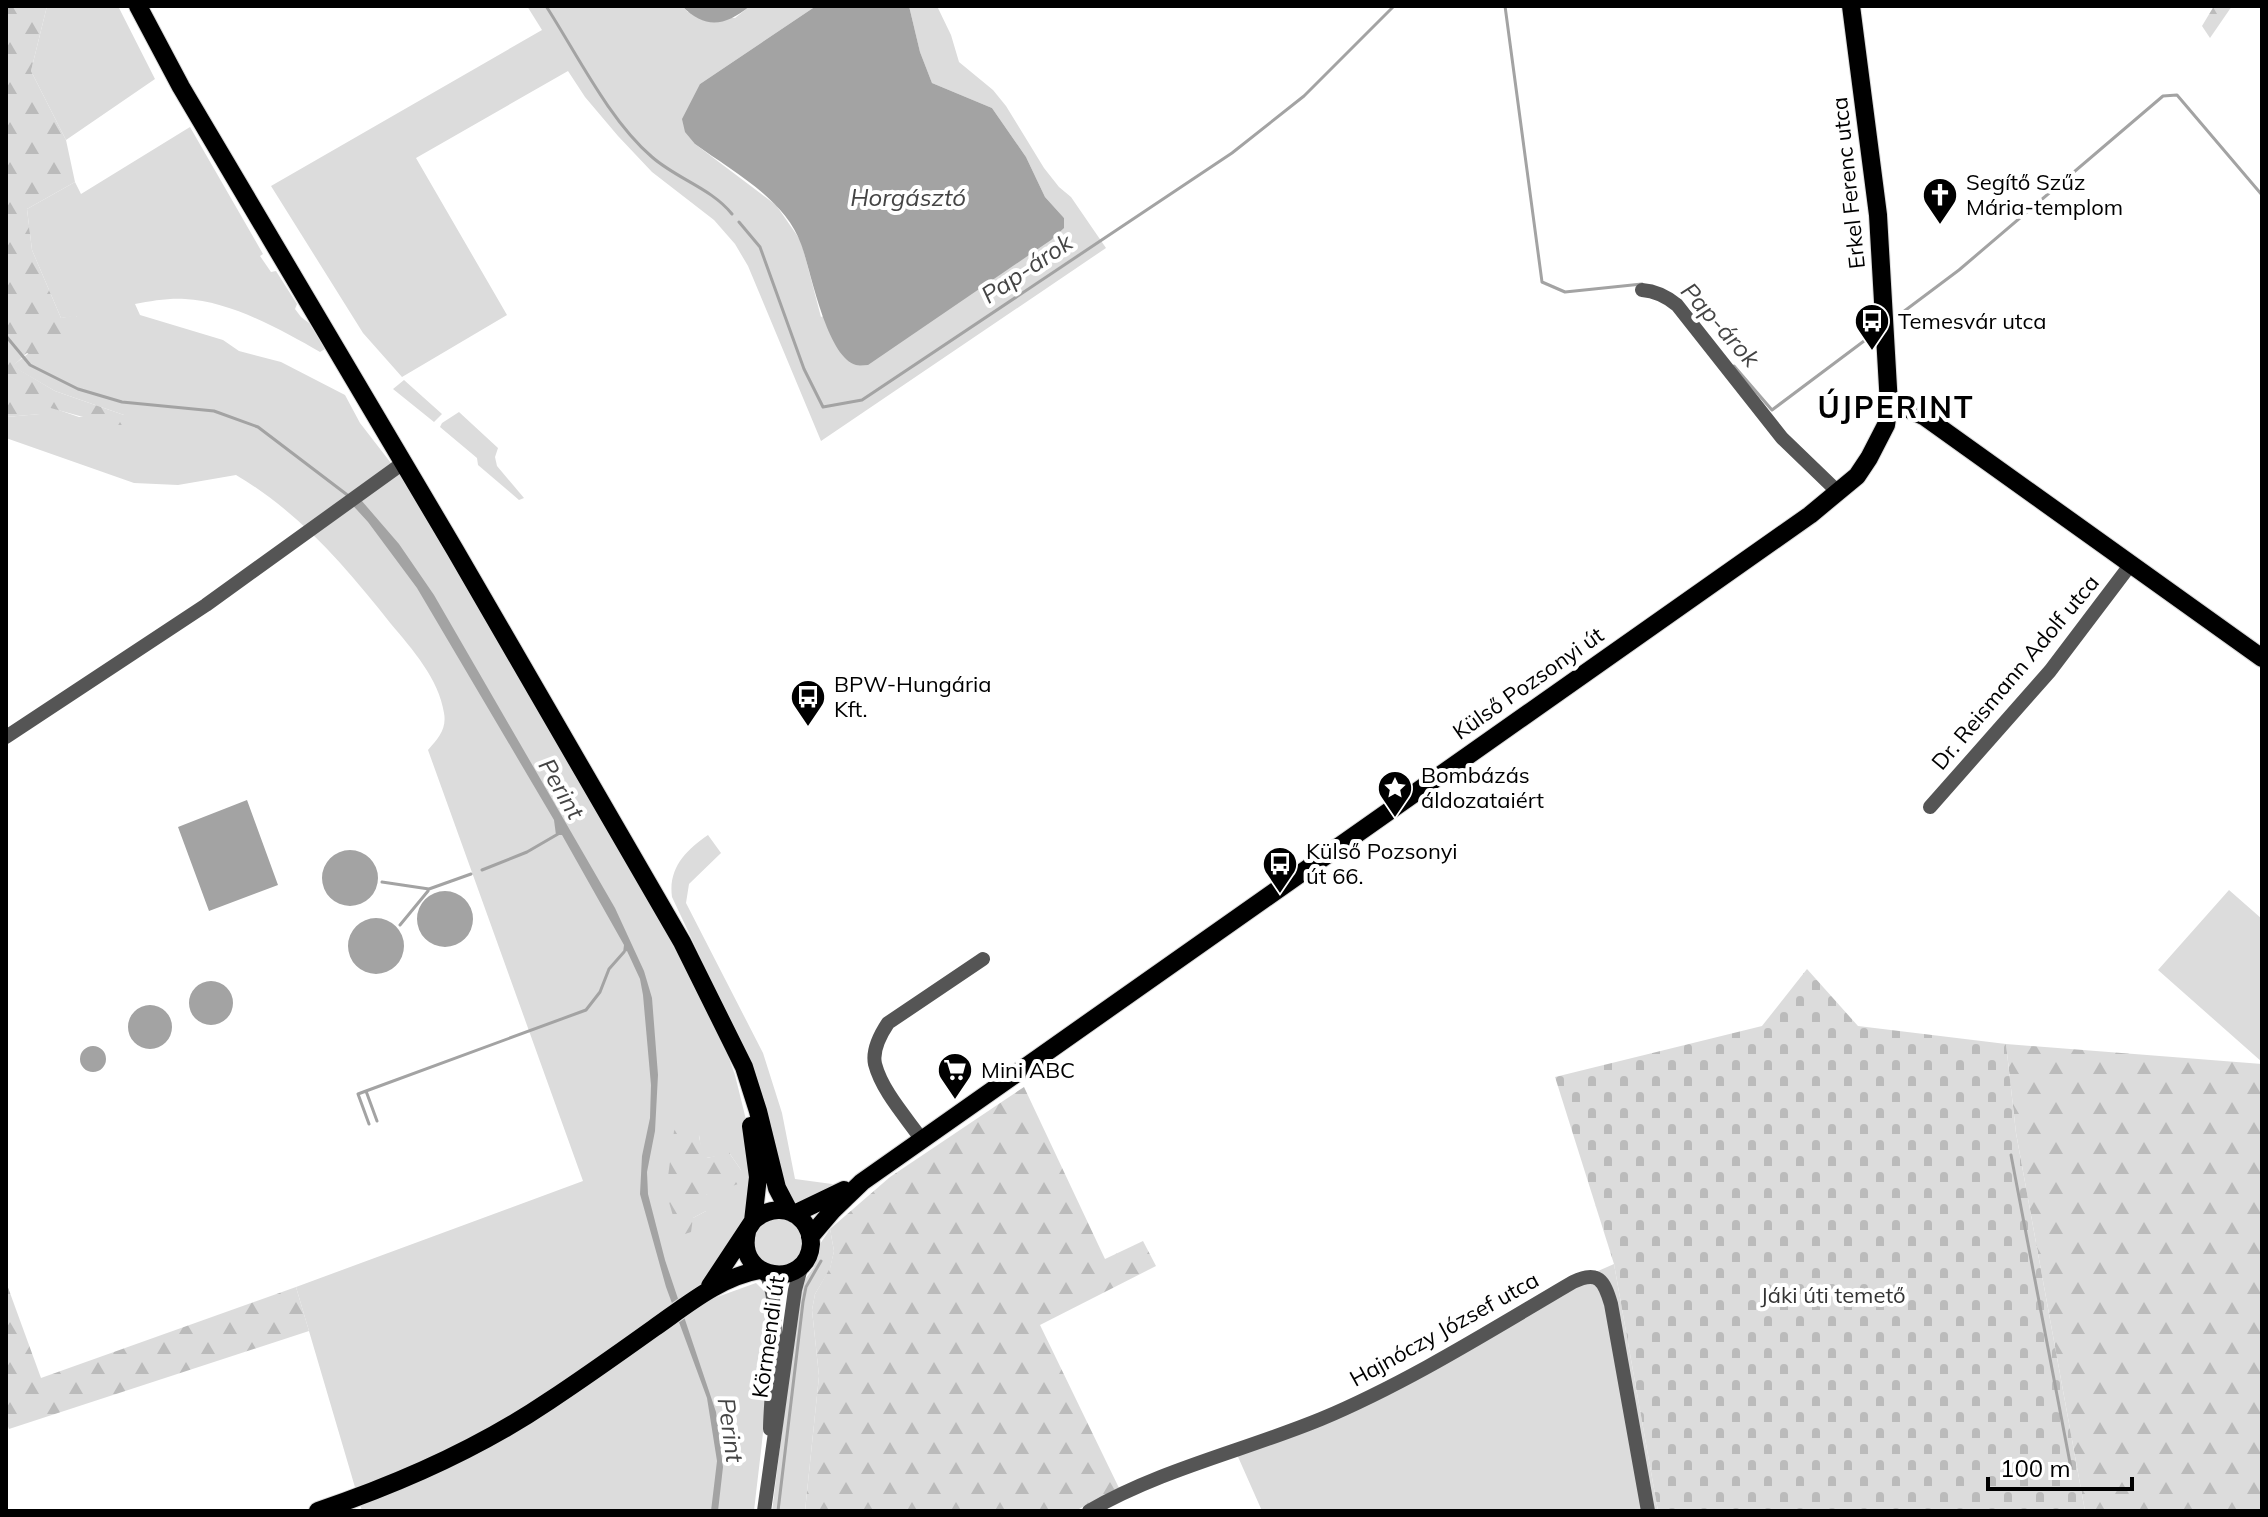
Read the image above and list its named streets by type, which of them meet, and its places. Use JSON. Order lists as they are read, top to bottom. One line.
{"streets":{"main road":["Erkel Ferenc utca","Külső Pozsonyi út"],"street":["Dr. Reismann Adolf utca","Hajnóczy József utca","Körmendi út"]},"crossings":[["Erkel Ferenc utca","Külső Pozsonyi út"]],"districts":["ÚJPERINT"],"water":["Horgásztó","Pap-árok","Perint"],"parks":["Jáki úti temető"],"places":{"church":["Segítő Szűz Mária-templom"],"bus stop":["Temesvár utca","BPW-Hungária Kft.","Külső Pozsonyi út 66."],"place":["Bombázás áldozataiért"],"supermarket":["Mini ABC"]},"scale_bar":"100 m"}
